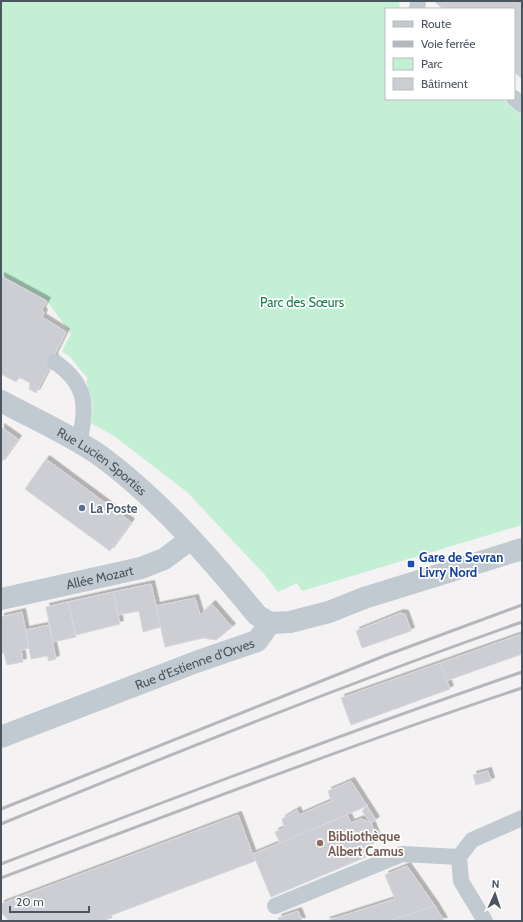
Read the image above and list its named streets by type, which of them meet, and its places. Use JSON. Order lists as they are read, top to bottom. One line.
{"streets":{"street":["Rue Lucien Sportiss","Allée Mozart","Rue d'Estienne d'Orves"]},"crossings":[["Rue Lucien Sportiss","Allée Mozart"],["Rue Lucien Sportiss","Rue d'Estienne d'Orves"]],"parks":["Parc des Sœurs"],"places":{"other":["La Poste","Bibliothèque Albert Camus"],"transit":["Gare de Sevran Livry Nord"]},"legend":["Route","Voie ferrée","Parc","Bâtiment"],"scale_bar":"20 m","north":"top"}
